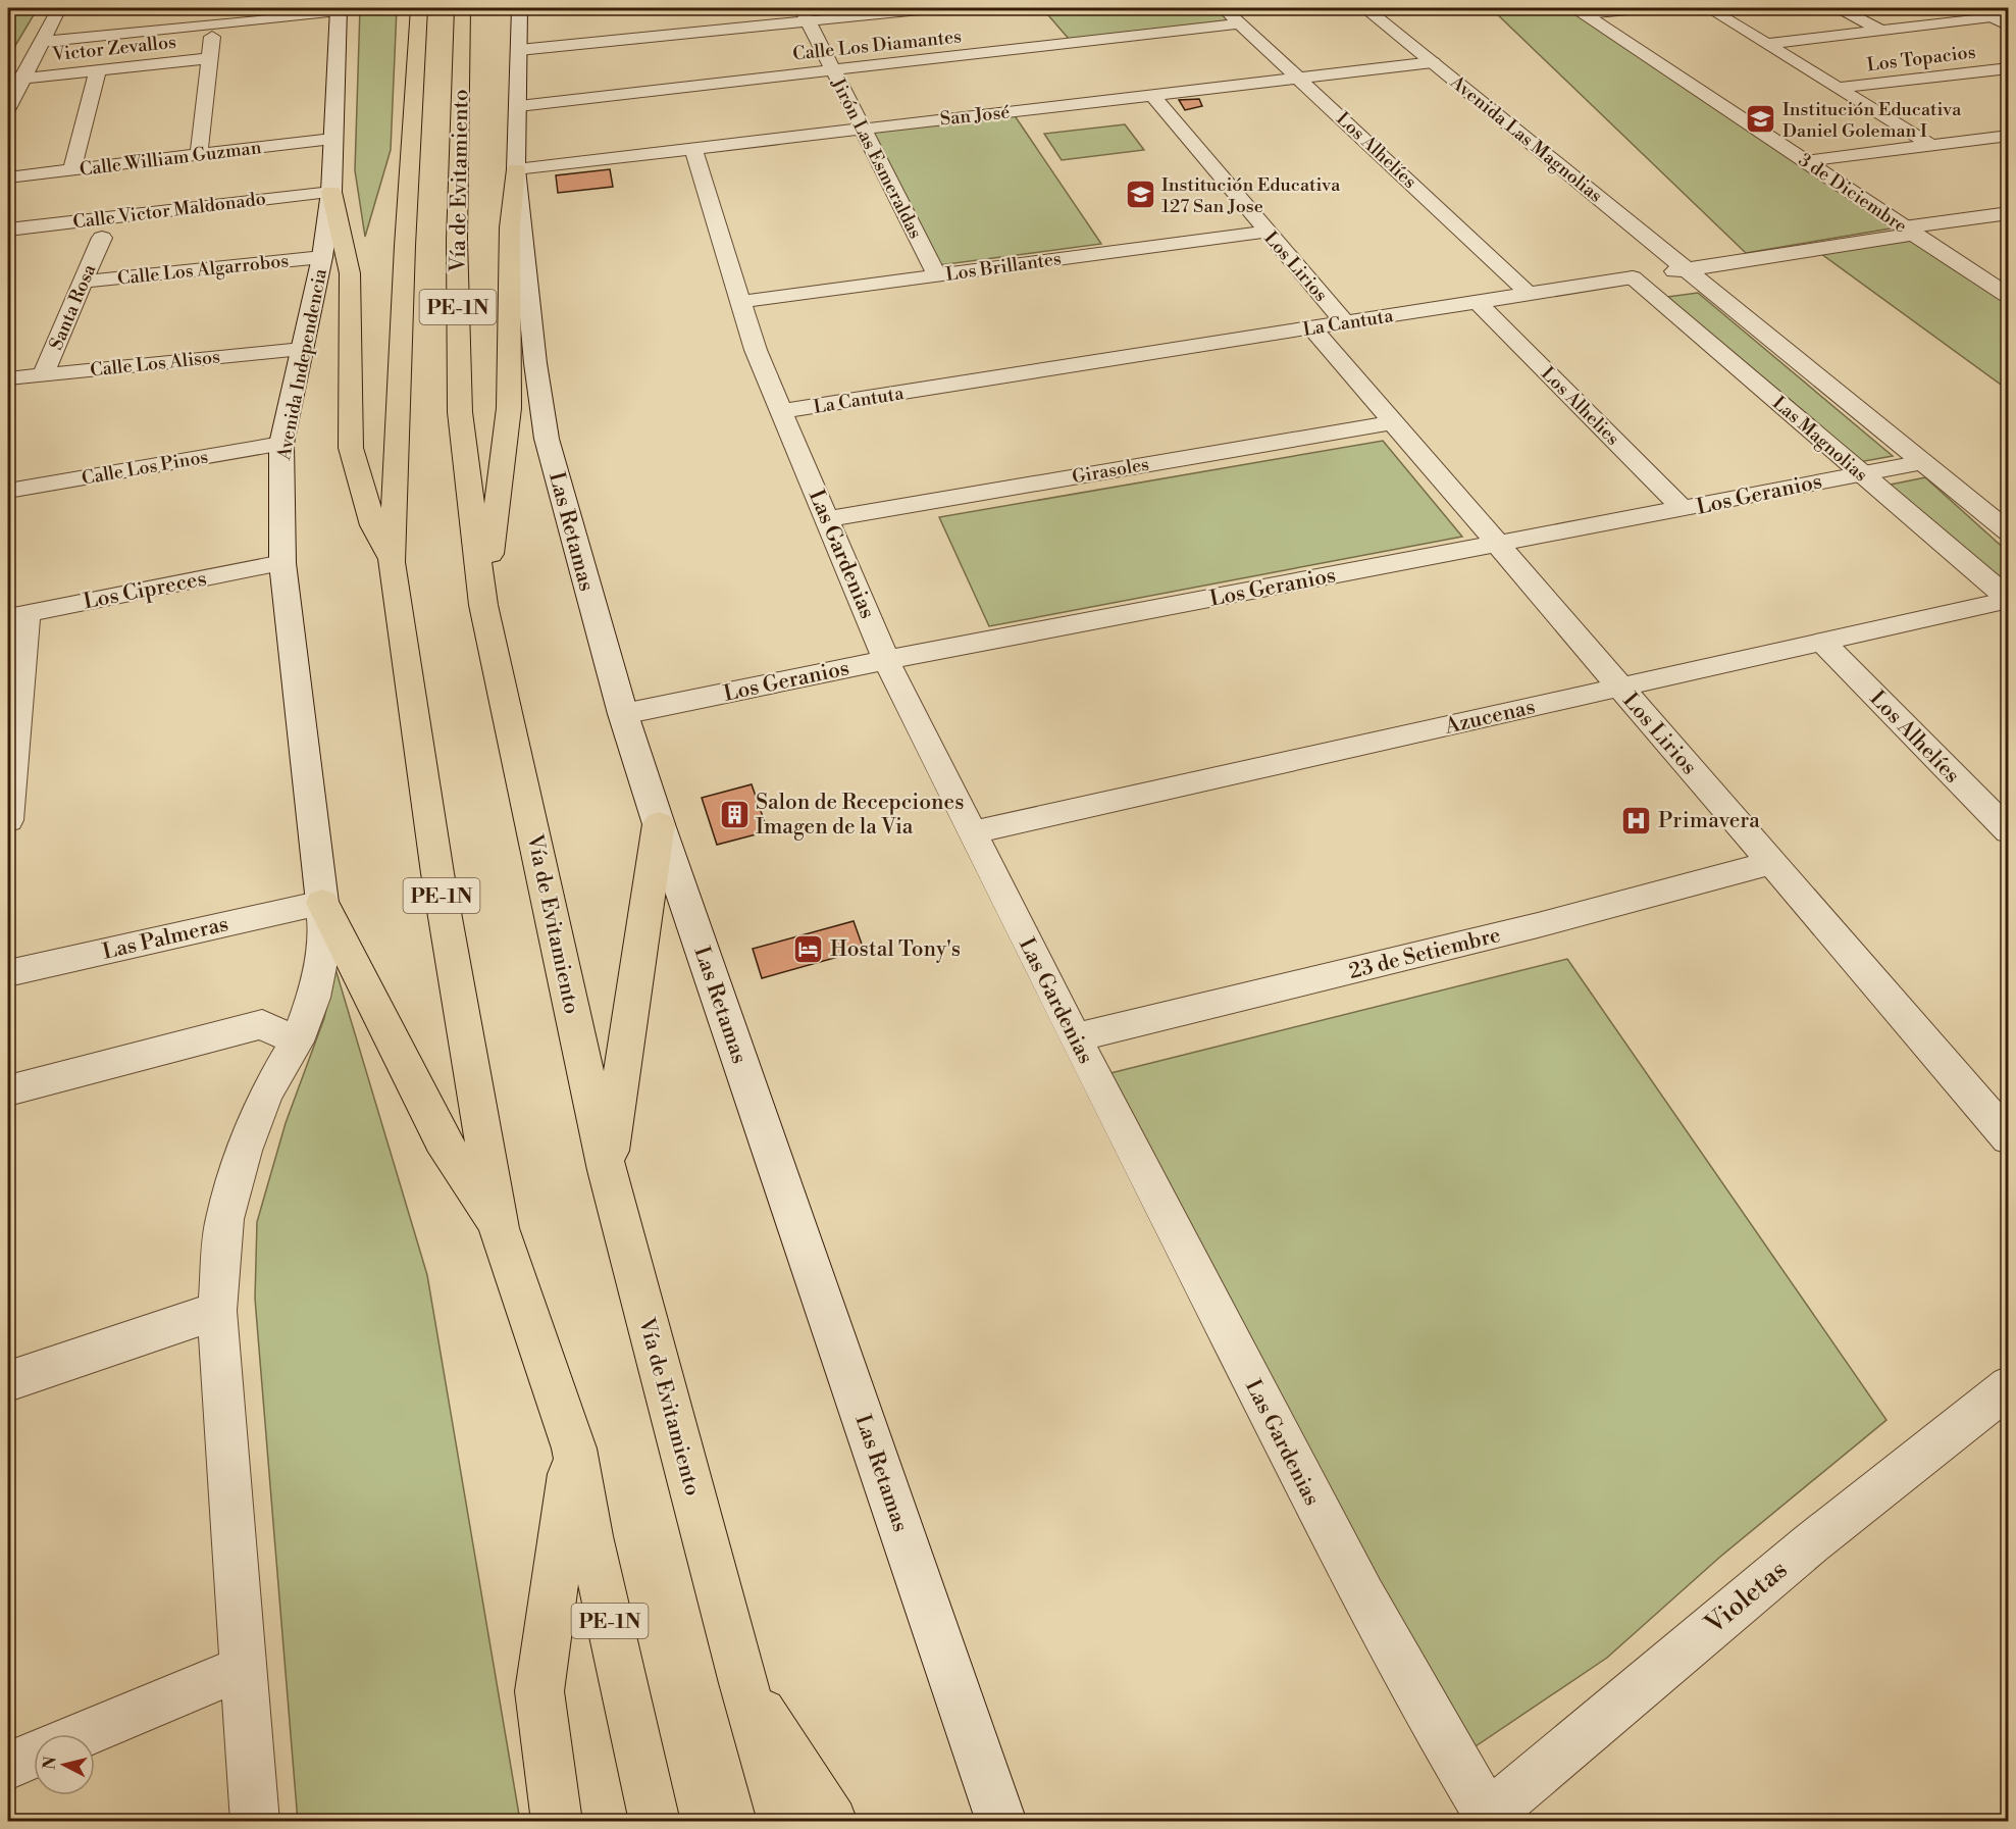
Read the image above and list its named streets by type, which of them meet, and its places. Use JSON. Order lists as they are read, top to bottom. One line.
{"streets":{"highway":["Vía de Evitamiento","PE-1N"],"main road":["Avenida Las Magnolias","3 de Diciembre","La Cantuta","Avenida Independencia","Las Magnolias","Las Retamas"],"street":["Calle Los Diamantes","Victor Zevallos","Los Topacios","San José","Los Alhelíes","Calle William Guzman","Jirón Las Esmeraldas","Calle Victor Maldonado","Los Brillantes","Los Lirios","Calle Los Algarrobos","Santa Rosa","Calle Los Alisos","Los Alhelies","Calle Los Pinos","Girasoles","Los Geranios","Las Gardenias","Los Cipreces","Azucenas","Las Palmeras","23 de Setiembre","Violetas"]},"crossings":[["Calle Los Diamantes","Los Alhelíes"],["Calle Los Diamantes","Jirón Las Esmeraldas"],["Calle Los Diamantes","Las Retamas"],["San José","Avenida Las Magnolias"],["San José","Los Alhelíes"],["San José","Jirón Las Esmeraldas"],["San José","Los Lirios"],["San José","Las Retamas"],["San José","Las Gardenias"],["Avenida Las Magnolias","La Cantuta"],["Los Alhelíes","La Cantuta"],["Los Alhelíes","Azucenas"],["Calle William Guzman","Avenida Independencia"],["Jirón Las Esmeraldas","Los Brillantes"],["3 de Diciembre","La Cantuta"],["Calle Victor Maldonado","Avenida Independencia"],["Los Brillantes","Los Lirios"],["Los Brillantes","Las Gardenias"],["Los Lirios","La Cantuta"],["Los Lirios","Girasoles"],["Los Lirios","Los Geranios"],["Los Lirios","Azucenas"],["Los Lirios","23 de Setiembre"],["Calle Los Algarrobos","Santa Rosa"],["Calle Los Algarrobos","Avenida Independencia"],["Santa Rosa","Calle Los Alisos"],["La Cantuta","Los Alhelies"],["La Cantuta","Las Magnolias"],["La Cantuta","Las Gardenias"],["Calle Los Alisos","Avenida Independencia"],["Avenida Independencia","Calle Los Pinos"],["Avenida Independencia","Los Cipreces"],["Avenida Independencia","Las Palmeras"],["Los Alhelies","Los Geranios"],["Las Magnolias","Los Geranios"],["Las Magnolias","Azucenas"],["Girasoles","Las Gardenias"],["Los Geranios","Las Retamas"],["Los Geranios","Las Gardenias"],["Las Gardenias","Azucenas"],["Las Gardenias","23 de Setiembre"],["Las Gardenias","Violetas"]],"places":{"school or university":["Institución Educativa Daniel Goleman I","Institución Educativa 127 San Jose"],"building":["Salon de Recepciones Imagen de la Via"],"hospital":["Primavera"],"hotel":["Hostal Tony's"]},"north":"left"}
